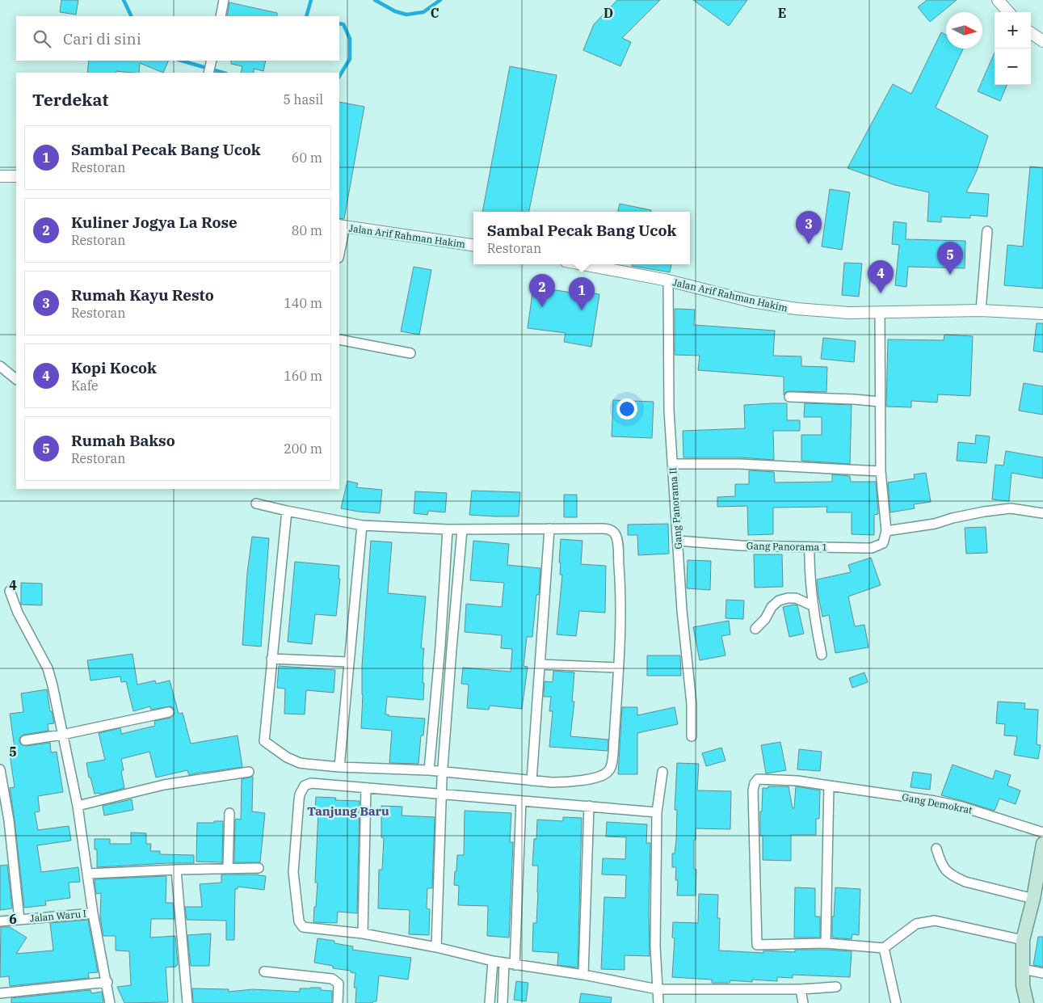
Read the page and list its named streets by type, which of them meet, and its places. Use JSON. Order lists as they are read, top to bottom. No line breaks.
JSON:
{"streets":{"street":["Jalan Arif Rahman Hakim","Gang Panorama II","Gang Panorama 1","Gang Demokrat","Jalan Waru I"]},"crossings":[["Jalan Arif Rahman Hakim","Gang Panorama II"],["Gang Panorama II","Gang Panorama 1"]],"districts":["Tanjung Baru"],"north":"right","page":{"map_buttons":["+","−"],"search":"Cari di sini","heading":["Terdekat","5 hasil"],"list":[{"mark":"1","name":"Sambal Pecak Bang Ucok","note":"Restoran","value":"60 m"},{"mark":"2","name":"Kuliner Jogya La Rose","note":"Restoran","value":"80 m"},{"mark":"3","name":"Rumah Kayu Resto","note":"Restoran","value":"140 m"},{"mark":"4","name":"Kopi Kocok","note":"Kafe","value":"160 m"},{"mark":"5","name":"Rumah Bakso","note":"Restoran","value":"200 m"}],"pins":["3","5","4","2","1"],"popup":["Sambal Pecak Bang Ucok","Restoran"]},"grid":{"columns":["C","D","E"],"rows":["4","5","6"]}}
